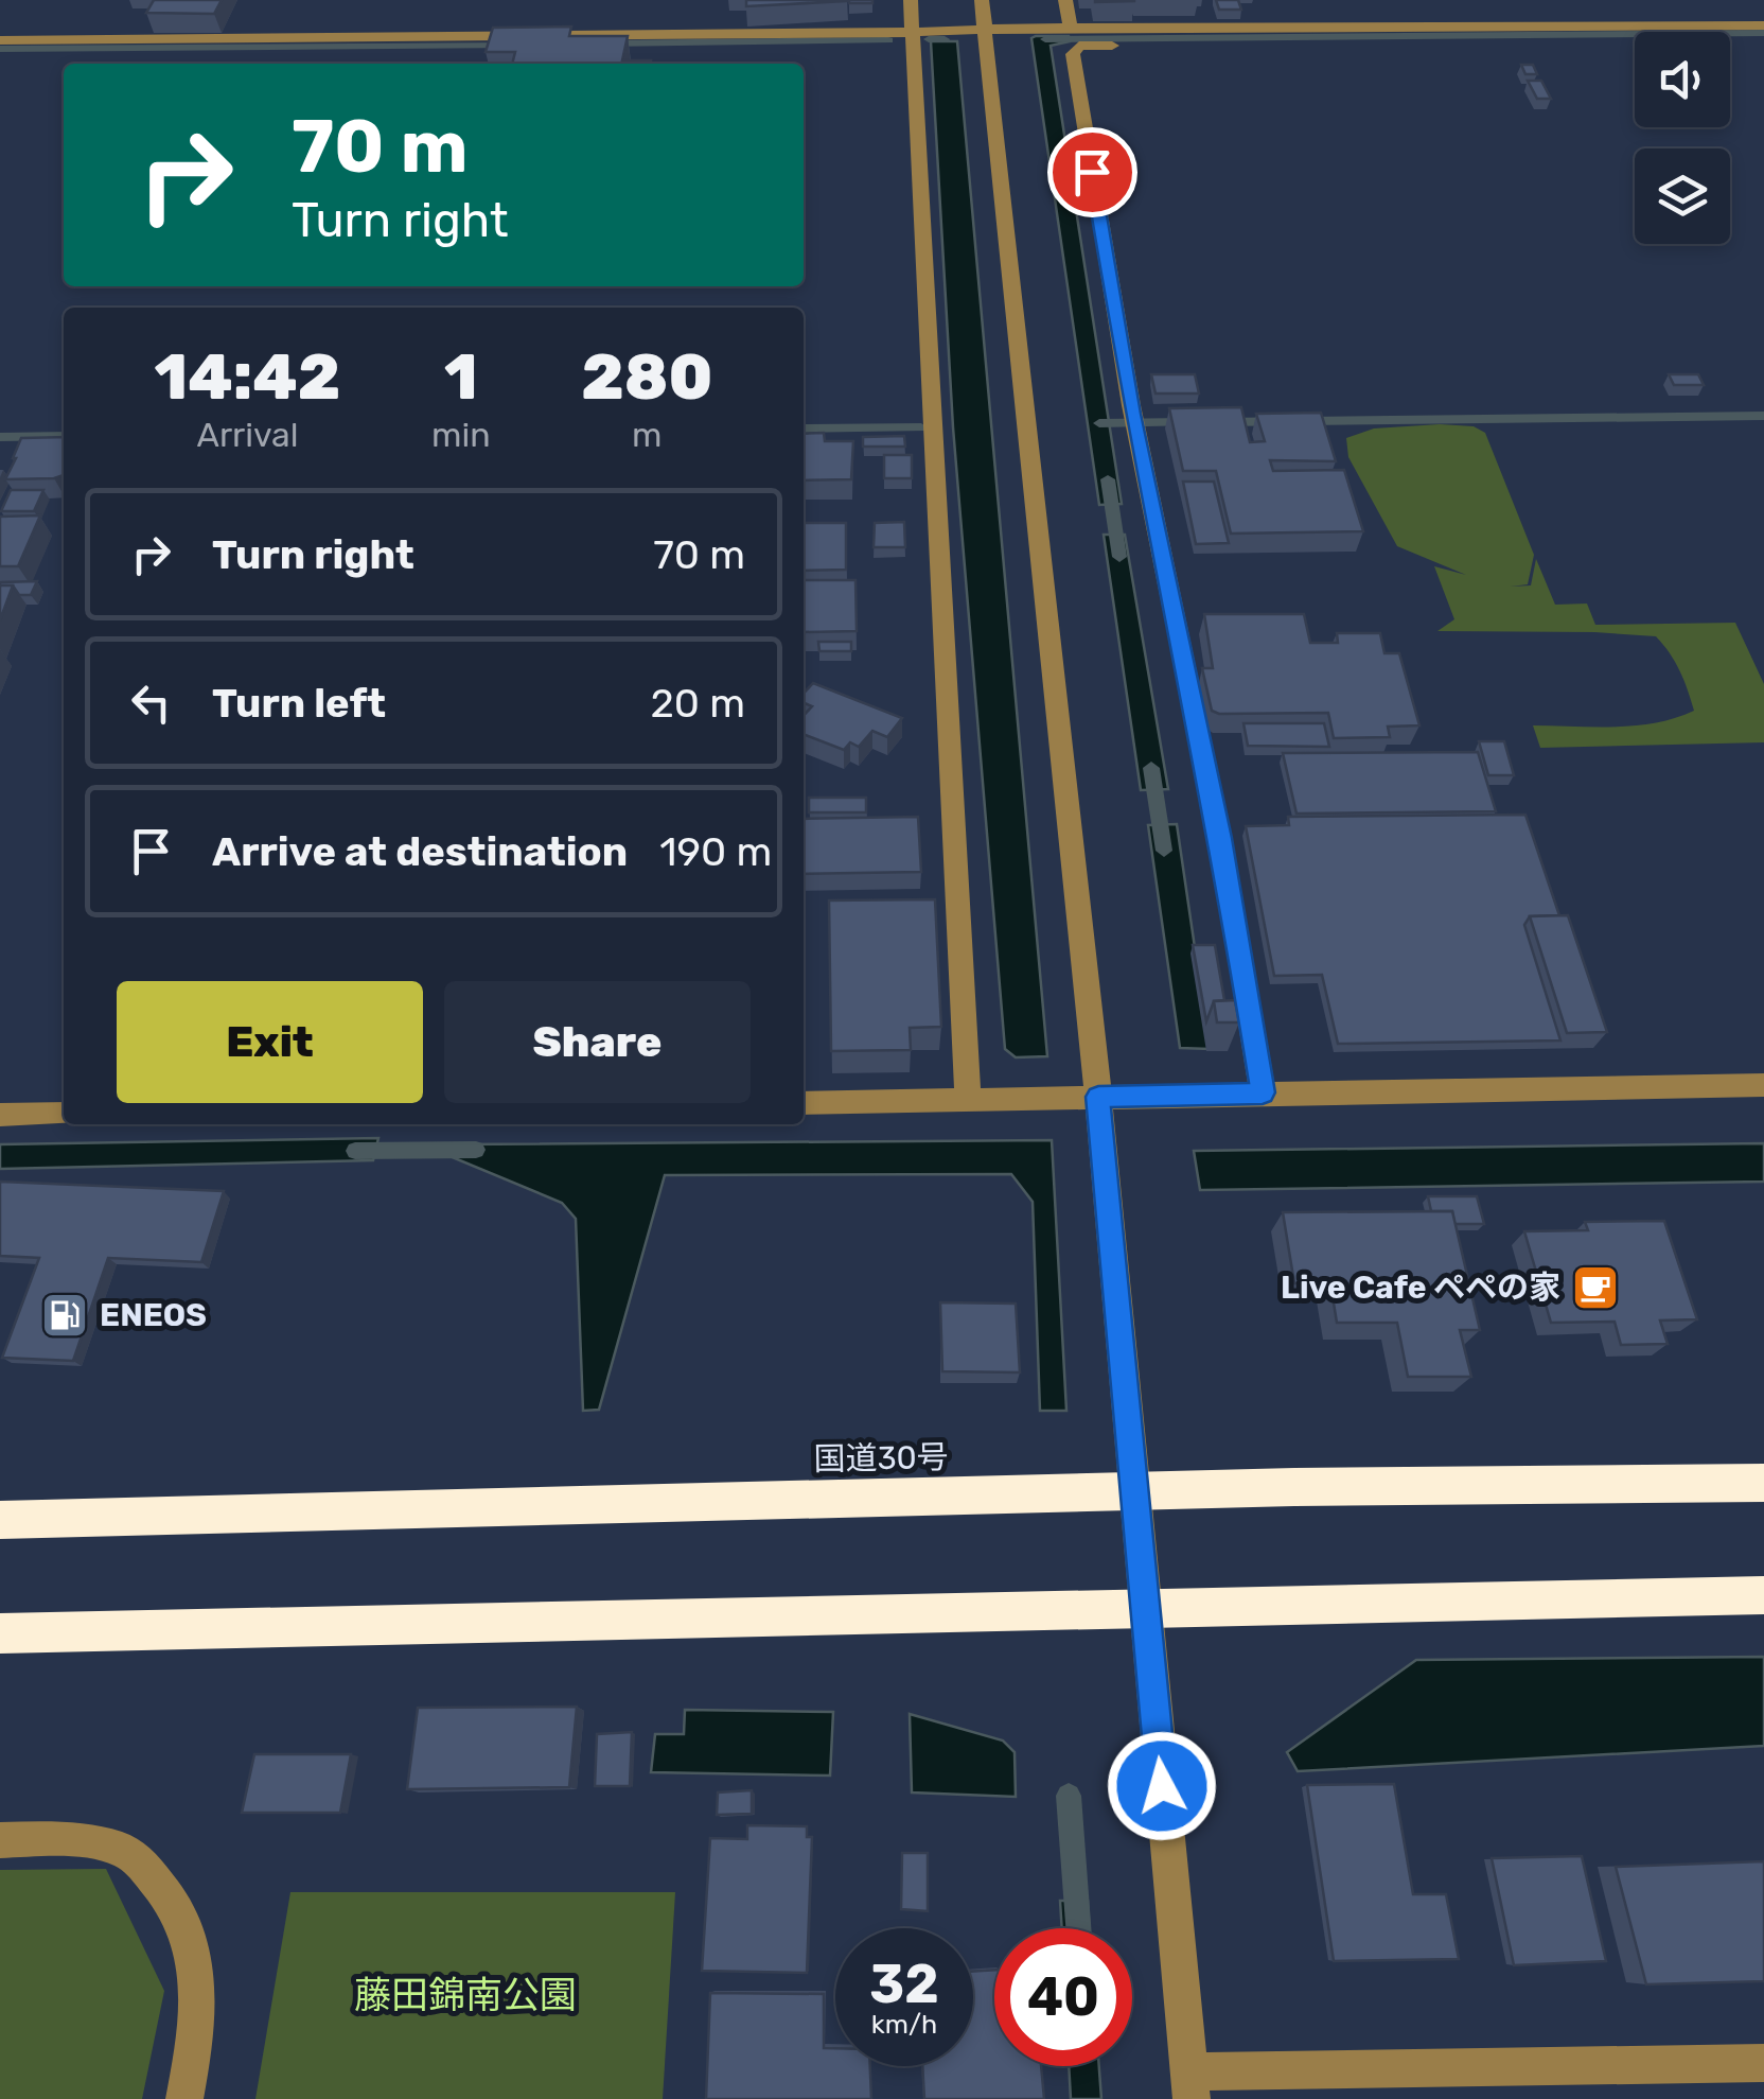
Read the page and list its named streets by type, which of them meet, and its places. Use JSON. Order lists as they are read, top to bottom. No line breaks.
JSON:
{"streets":{"highway":["国道30号"]},"parks":["藤田錦南公園"],"places":{"cafe":["Live Cafe ペペの家"],"fuel station":["ENEOS"]},"page":{"turn":["70 m","Turn right"],"eta":["14:42","Arrival","1","min","280","m"],"list":[{"name":"Turn right","value":"70 m"},{"name":"Turn left","value":"20 m"},{"name":"Arrive at destination","value":"190 m"}],"buttons":["Exit","Share"],"speed":"32 km/h","limit":"40"}}
